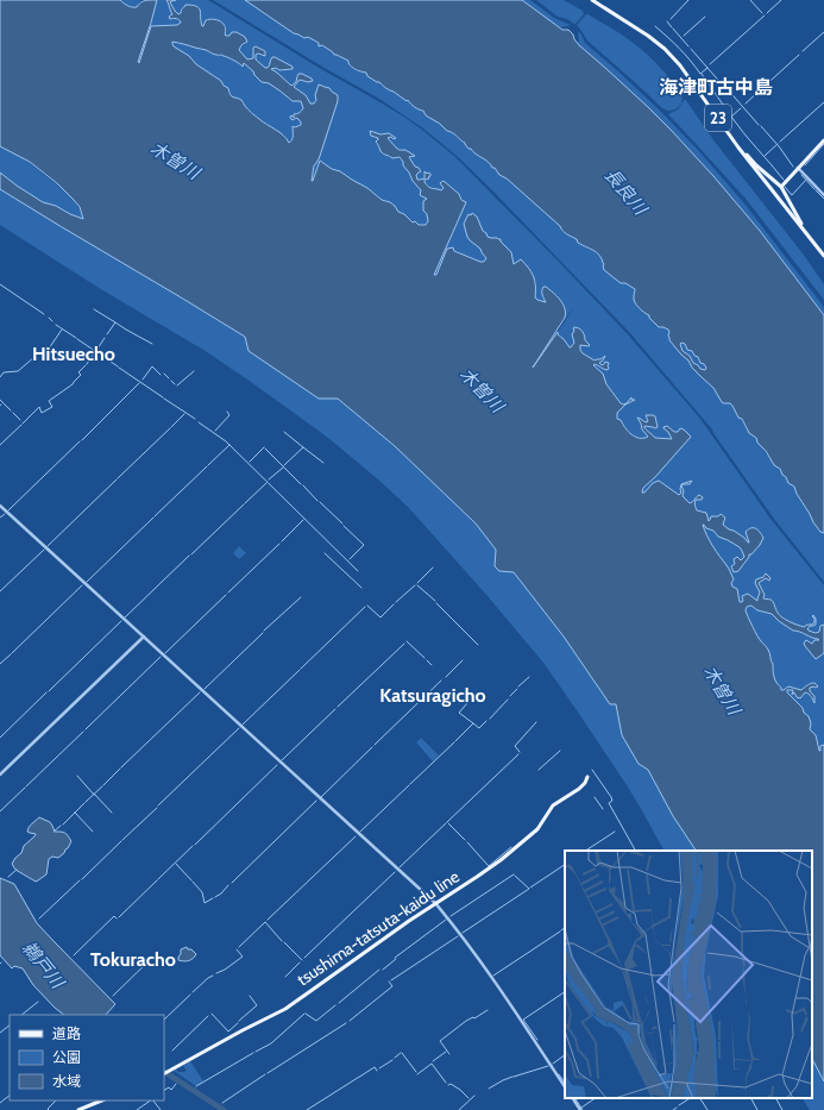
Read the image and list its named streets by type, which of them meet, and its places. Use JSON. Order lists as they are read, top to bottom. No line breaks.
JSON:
{"streets":{"main road":["23","tsushima-tatsuta-kaidu line"]},"districts":["海津町古中島","Hitsuecho","Katsuragicho","Tokuracho"],"water":["木曽川","長良川","鵜戸川"],"legend":["道路","公園","水域"]}
